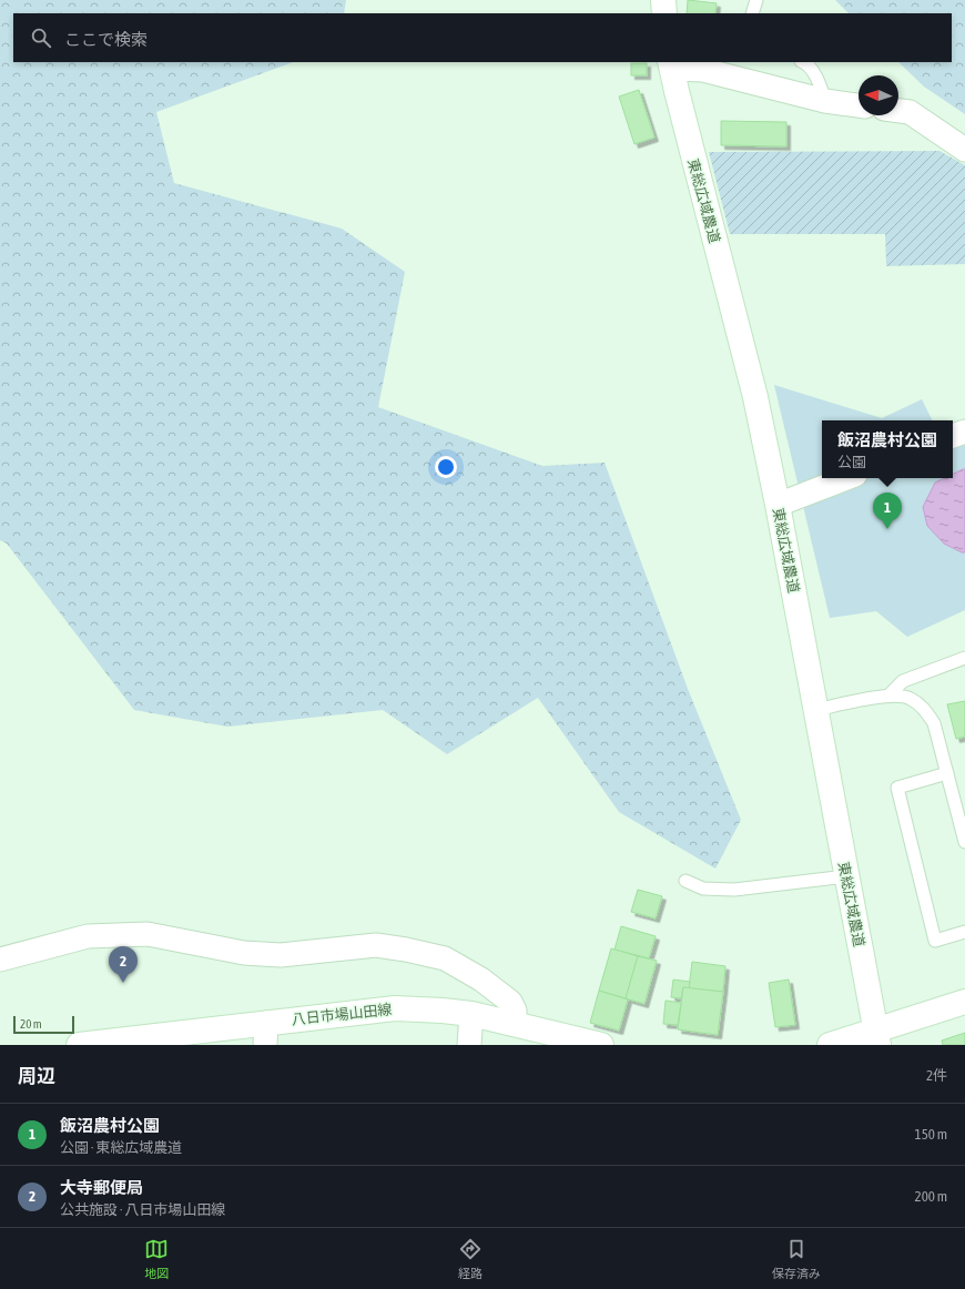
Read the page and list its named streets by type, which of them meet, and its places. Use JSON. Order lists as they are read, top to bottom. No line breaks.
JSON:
{"streets":{"street":["東総広域農道","八日市場山田線"]},"scale_bar":"20 m","north":"left","page":{"search":"ここで検索","popup":["飯沼農村公園","公園"],"pins":["1","2"],"scale":"20 m","heading":["周辺","2件"],"list":[{"mark":"1","name":"飯沼農村公園","note":"公園 · 東総広域農道","value":"150 m"},{"mark":"2","name":"大寺郵便局","note":"公共施設 · 八日市場山田線","value":"200 m"}],"nav":["地図","経路","保存済み"]}}
